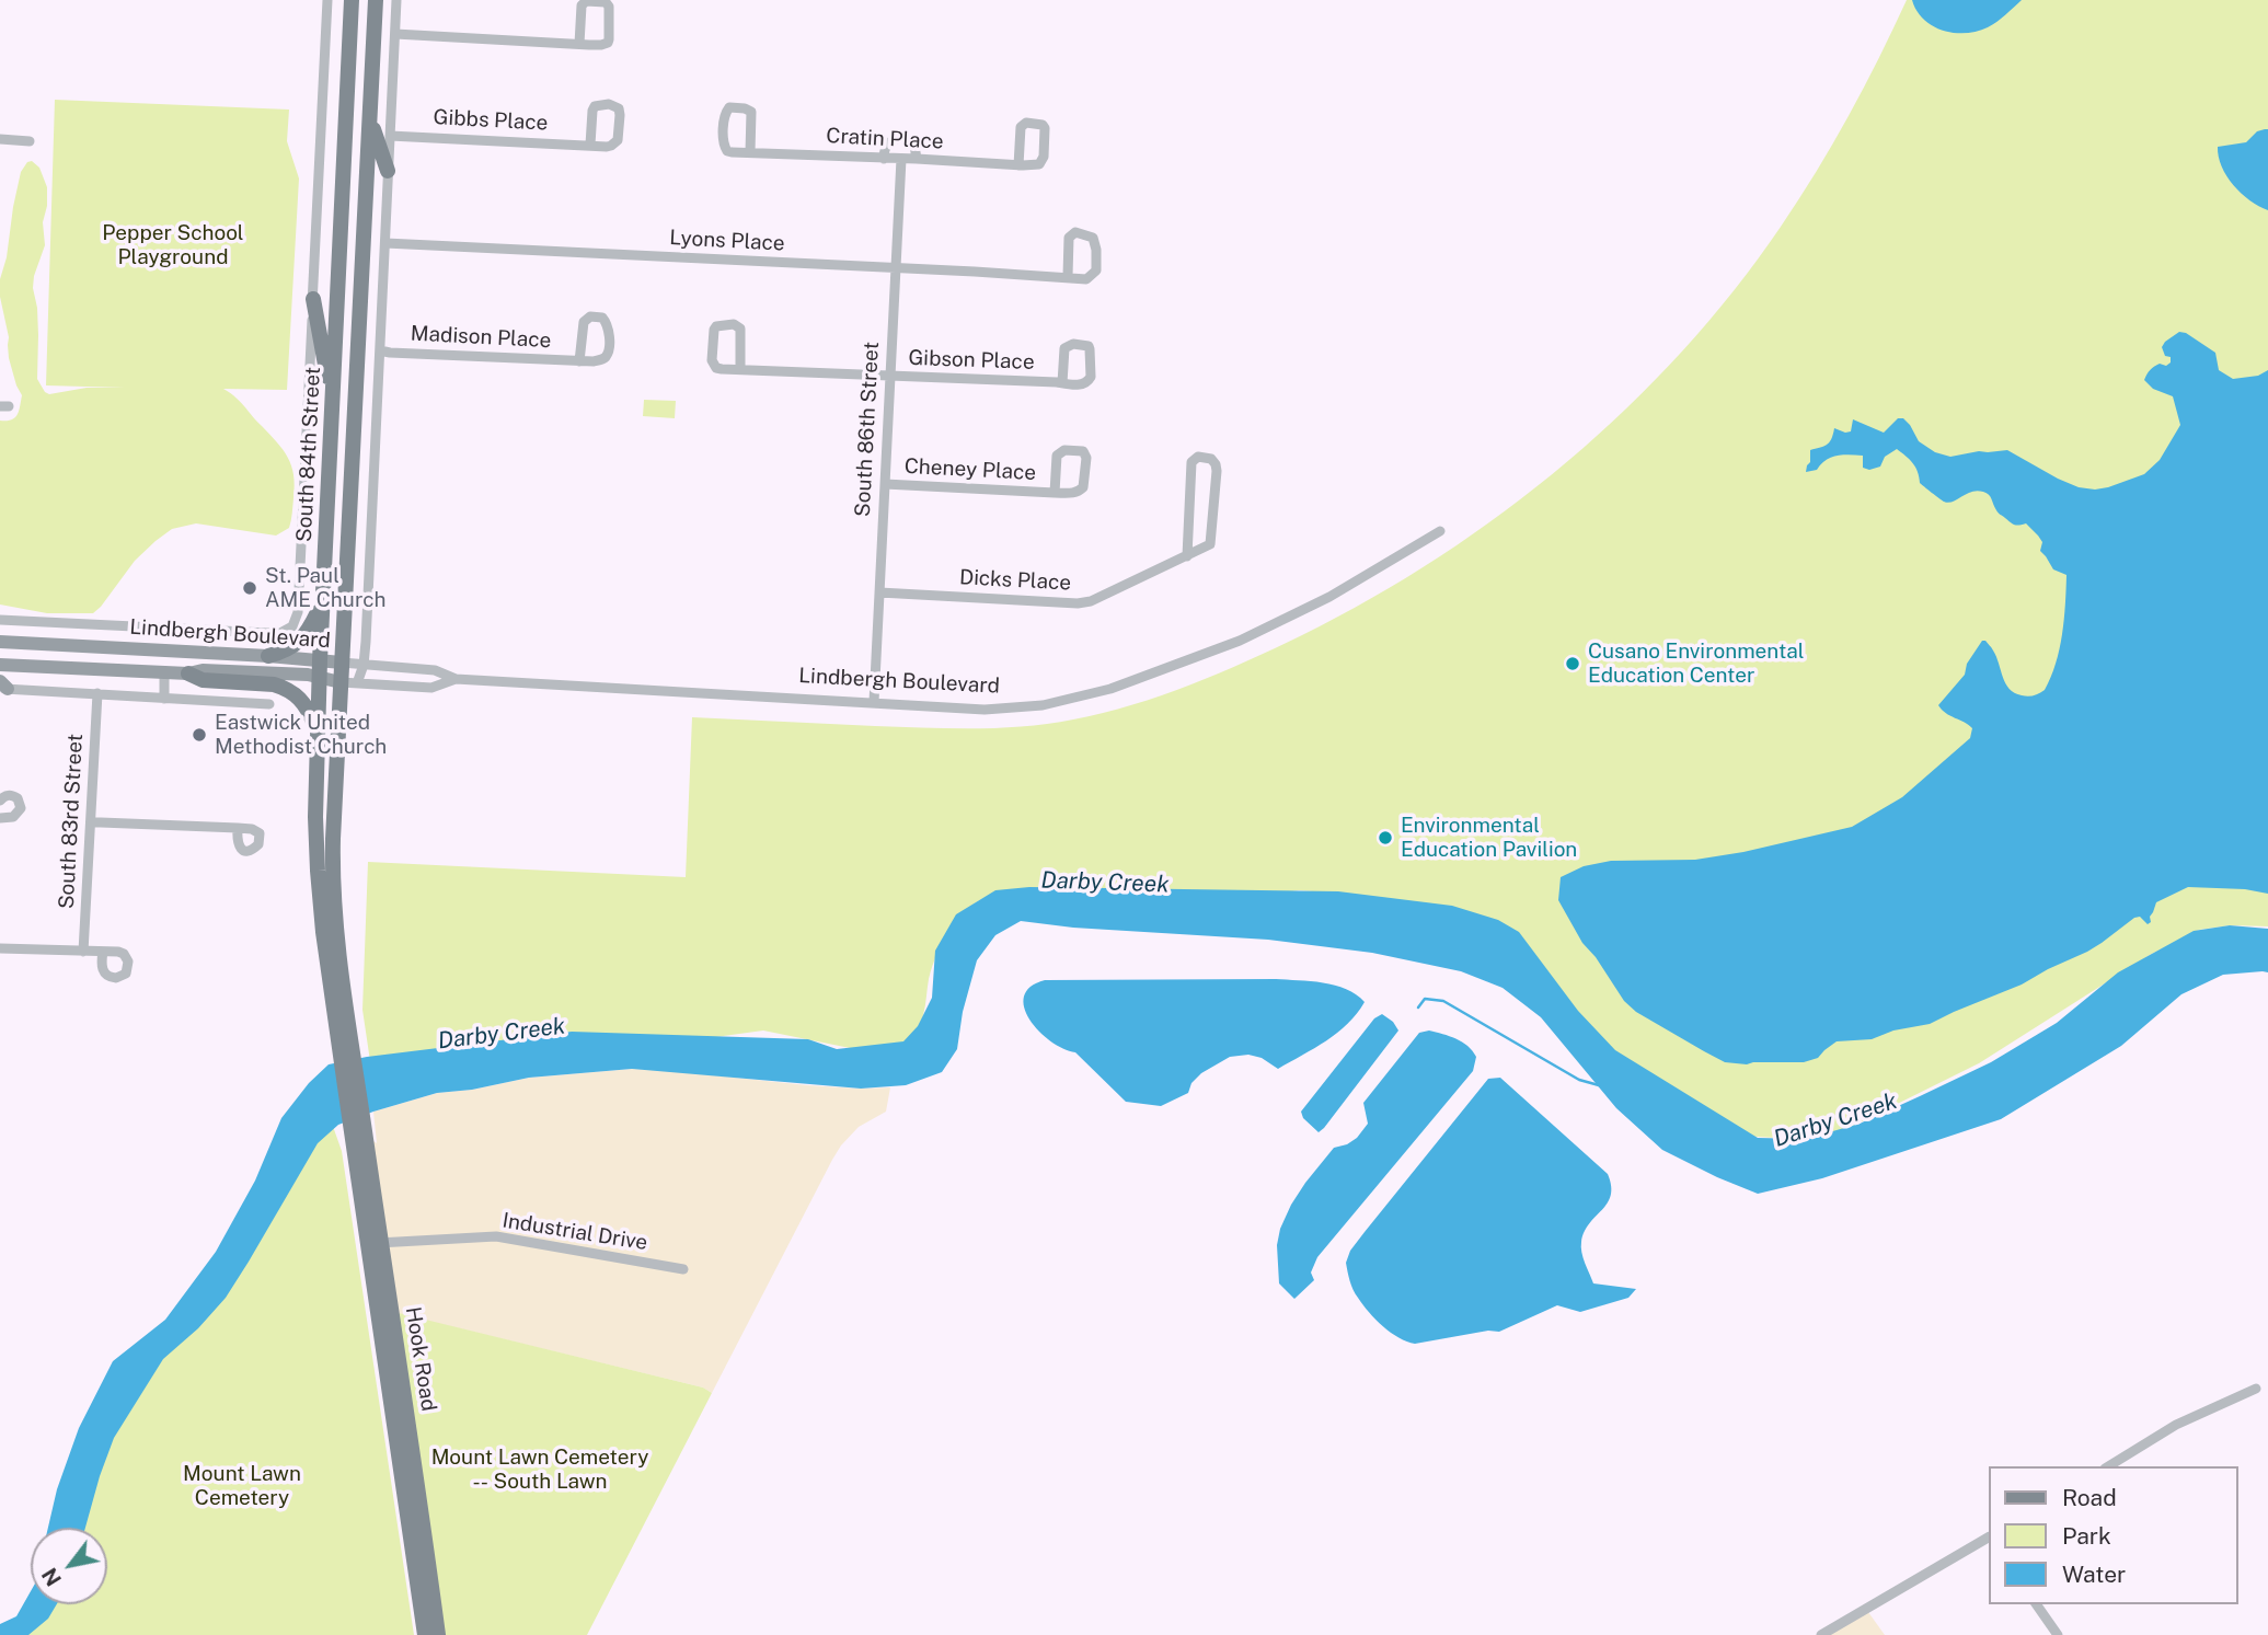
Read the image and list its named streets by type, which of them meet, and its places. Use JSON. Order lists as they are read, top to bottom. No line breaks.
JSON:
{"streets":{"main road":["South 84th Street","Lindbergh Boulevard","Hook Road"],"street":["Gibbs Place","Cratin Place","Lyons Place","Madison Place","Gibson Place","South 86th Street","Cheney Place","Dicks Place","South 83rd Street","Industrial Drive"]},"crossings":[["Gibbs Place","South 84th Street"],["Cratin Place","South 86th Street"],["Lyons Place","South 86th Street"],["Lyons Place","South 84th Street"],["Madison Place","South 84th Street"],["Gibson Place","South 86th Street"],["South 86th Street","Cheney Place"],["South 86th Street","Dicks Place"],["South 86th Street","Lindbergh Boulevard"],["South 84th Street","Lindbergh Boulevard"],["South 84th Street","Hook Road"],["Industrial Drive","Hook Road"]],"water":["Darby Creek"],"parks":["Pepper School Playground","Mount Lawn Cemetery -- South Lawn","Mount Lawn Cemetery"],"places":["St. Paul AME Church","Cusano Environmental Education Center","Eastwick United Methodist Church","Environmental Education Pavilion"],"legend":["Road","Park","Water"],"north":"bottom left"}
